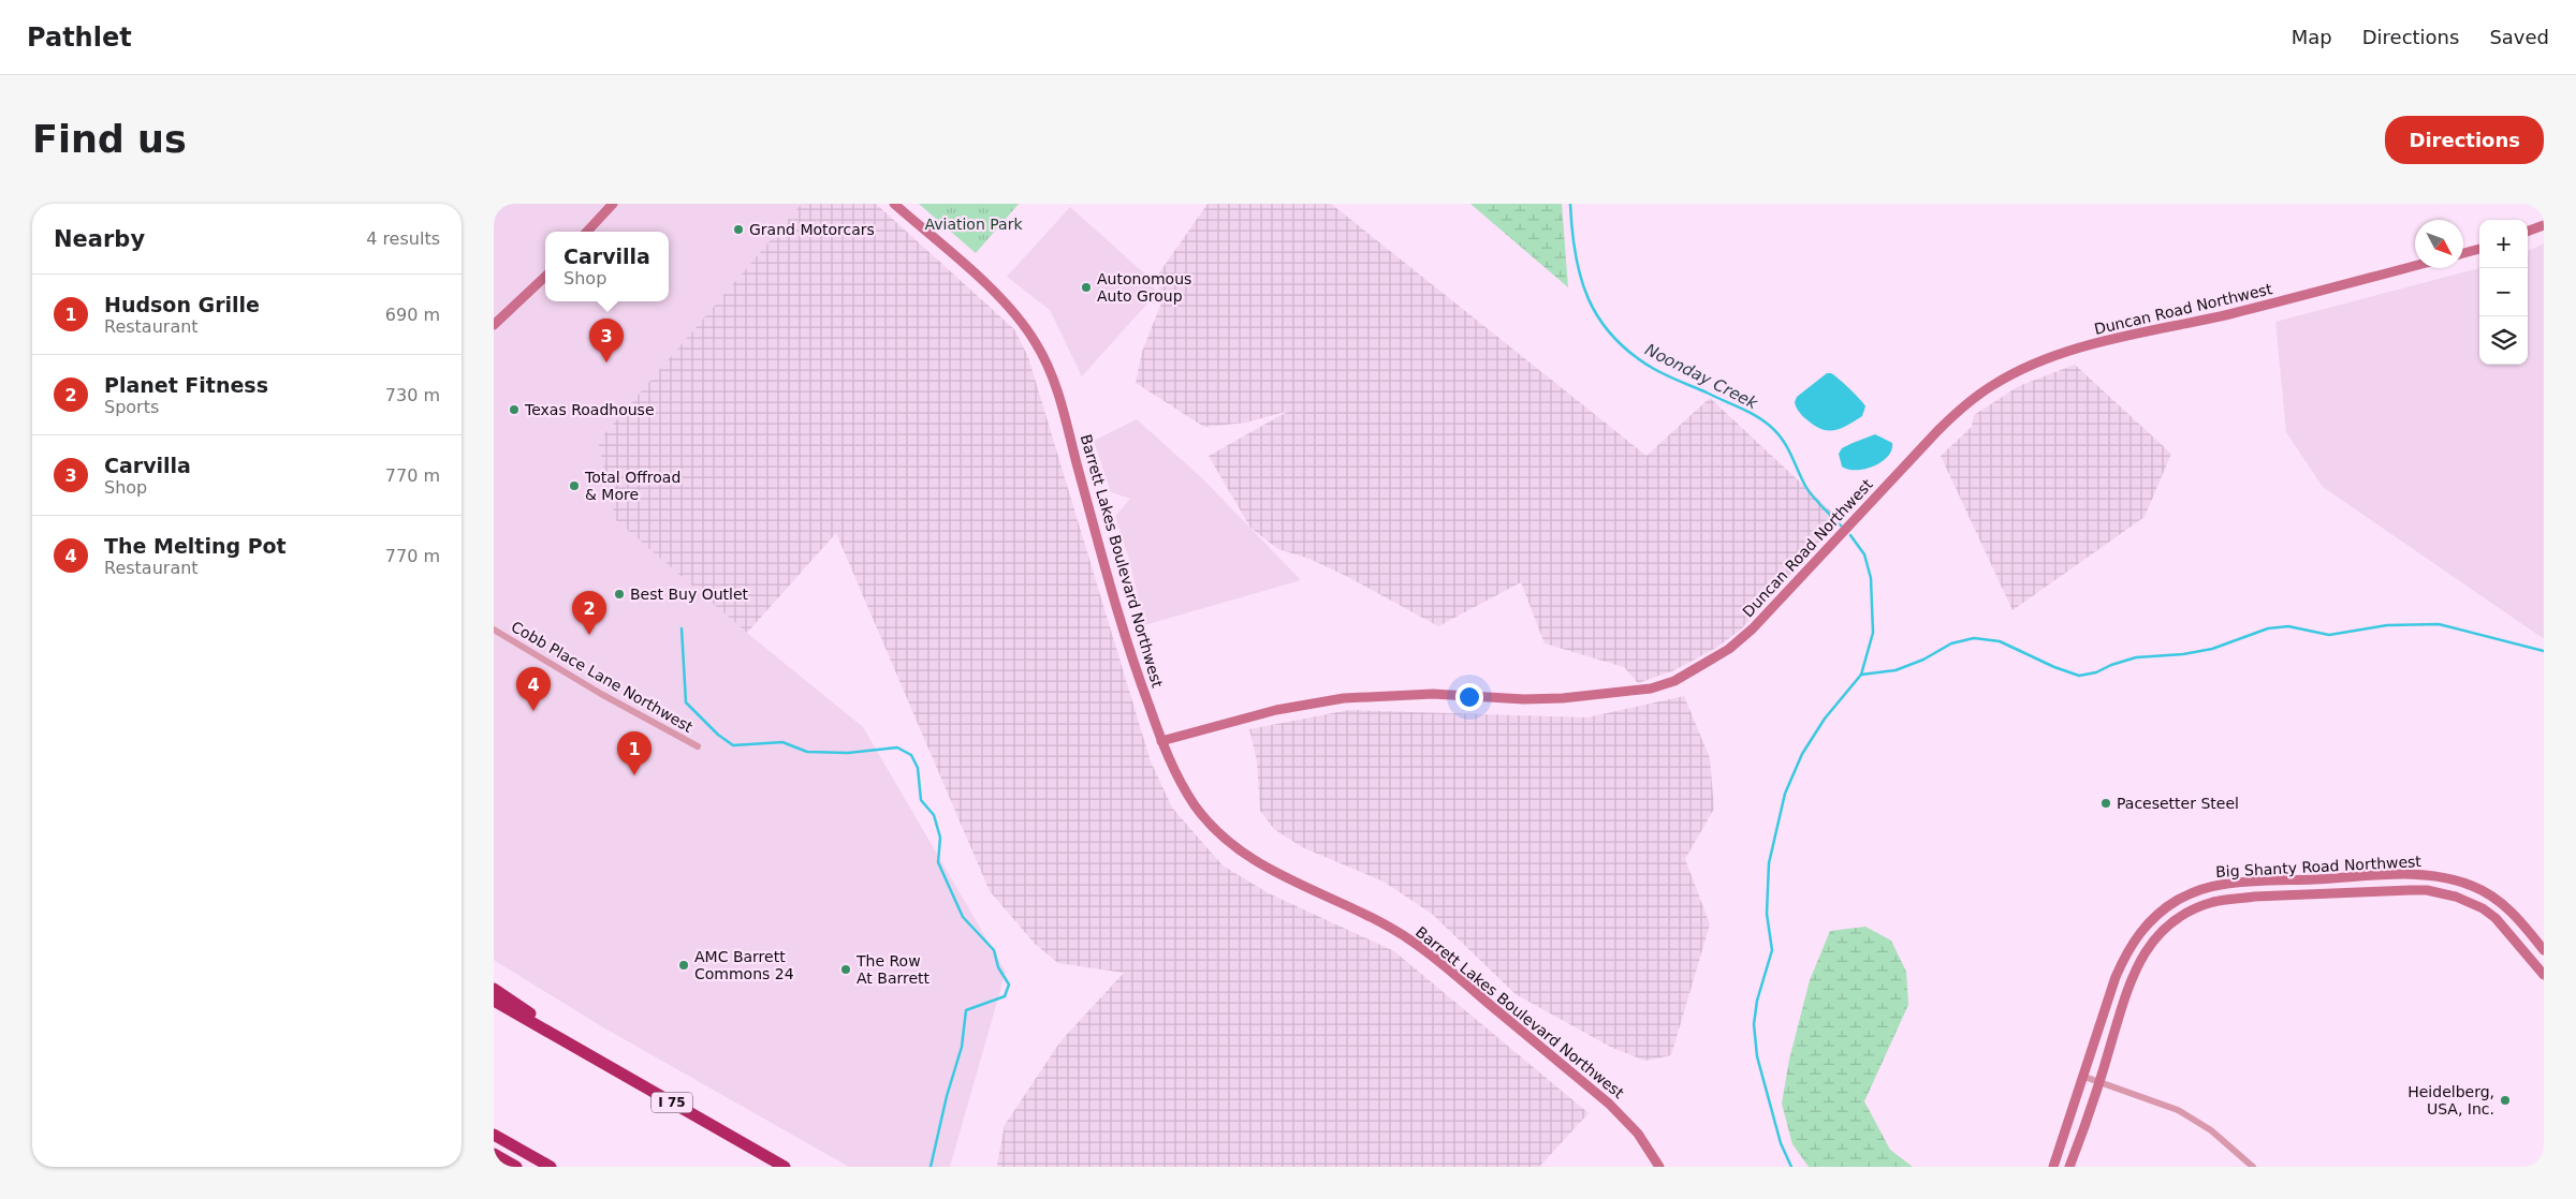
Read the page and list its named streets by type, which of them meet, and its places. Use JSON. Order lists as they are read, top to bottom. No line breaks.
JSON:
{"streets":{"highway":["I 75"],"street":["Duncan Road Northwest","Barrett Lakes Boulevard Northwest","Cobb Place Lane Northwest","Big Shanty Road Northwest"]},"crossings":[["Duncan Road Northwest","Barrett Lakes Boulevard Northwest"]],"water":["Noonday Creek"],"parks":["Aviation Park"],"places":["Grand Motorcars","Autonomous Auto Group","Texas Roadhouse","Total Offroad & More","Best Buy Outlet","Pacesetter Steel","AMC Barrett Commons 24","The Row At Barrett","Heidelberg, USA, Inc."],"north":"bottom right","page":{"header":"Pathlet","nav":["Map","Directions","Saved"],"buttons":"Directions","title":"Find us","heading":["Nearby","4 results"],"map_buttons":["+","−"],"popup":["Carvilla","Shop"],"list":[{"mark":"1","name":"Hudson Grille","note":"Restaurant","value":"690 m"},{"mark":"2","name":"Planet Fitness","note":"Sports","value":"730 m"},{"mark":"3","name":"Carvilla","note":"Shop","value":"770 m"},{"mark":"4","name":"The Melting Pot","note":"Restaurant","value":"770 m"}],"pins":["3","2","4","1"]}}
